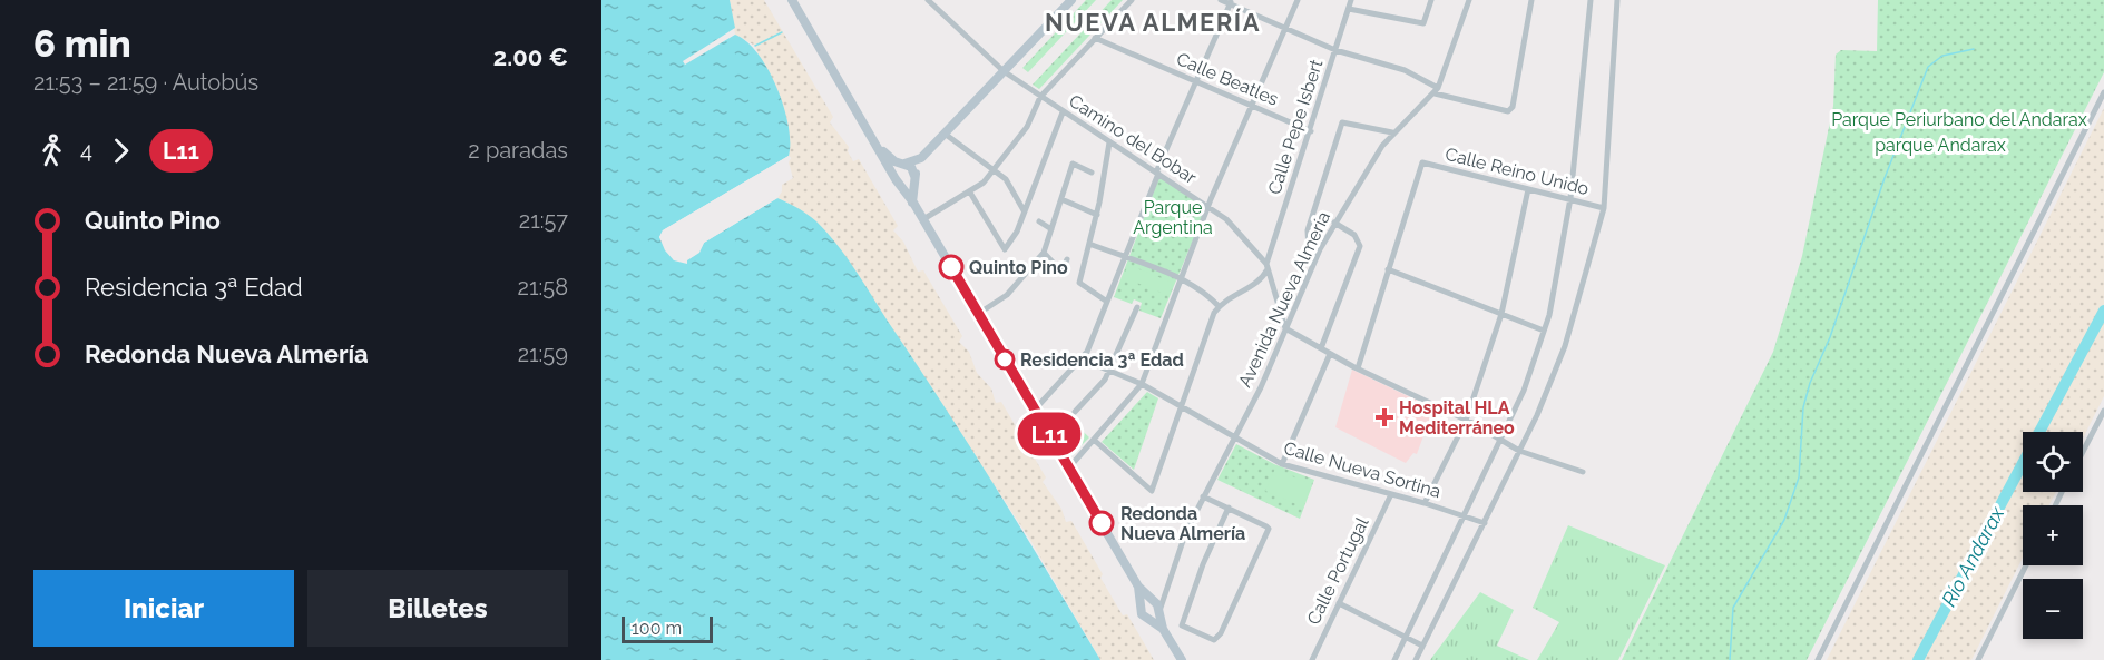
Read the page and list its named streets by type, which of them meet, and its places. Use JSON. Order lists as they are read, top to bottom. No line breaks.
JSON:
{"streets":{"street":["Calle Beatles","Calle Pepe Isbert","Camino del Bobar","Calle Reino Unido","Avenida Nueva Almería","Calle Nueva Sortina","Calle Portugal"]},"crossings":[["Calle Beatles","Calle Pepe Isbert"],["Calle Pepe Isbert","Camino del Bobar"],["Camino del Bobar","Avenida Nueva Almería"],["Avenida Nueva Almería","Calle Nueva Sortina"],["Calle Nueva Sortina","Calle Portugal"]],"districts":["NUEVA ALMERÍA"],"water":["Río Andarax"],"parks":["Parque Periurbano del Andarax","parque Andarax","Parque Argentina"],"places":{"other":["Quinto Pino","Residencia 3ª Edad","Redonda Nueva Almería"],"health":["Hospital HLA Mediterráneo"]},"lines":["bus line L11"],"scale_bar":"100 m","page":{"heading":["6 min","21:53 – 21:59 · Autobús","2.00 €"],"on_map":"L11","legs":["4","L11","2 paradas"],"list":[{"name":"Quinto Pino","value":"21:57"},{"name":"Residencia 3ª Edad","value":"21:58"},{"name":"Redonda Nueva Almería","value":"21:59"}],"map_buttons":["+","−"],"buttons":["Iniciar","Billetes"],"scale":"100 m"}}
